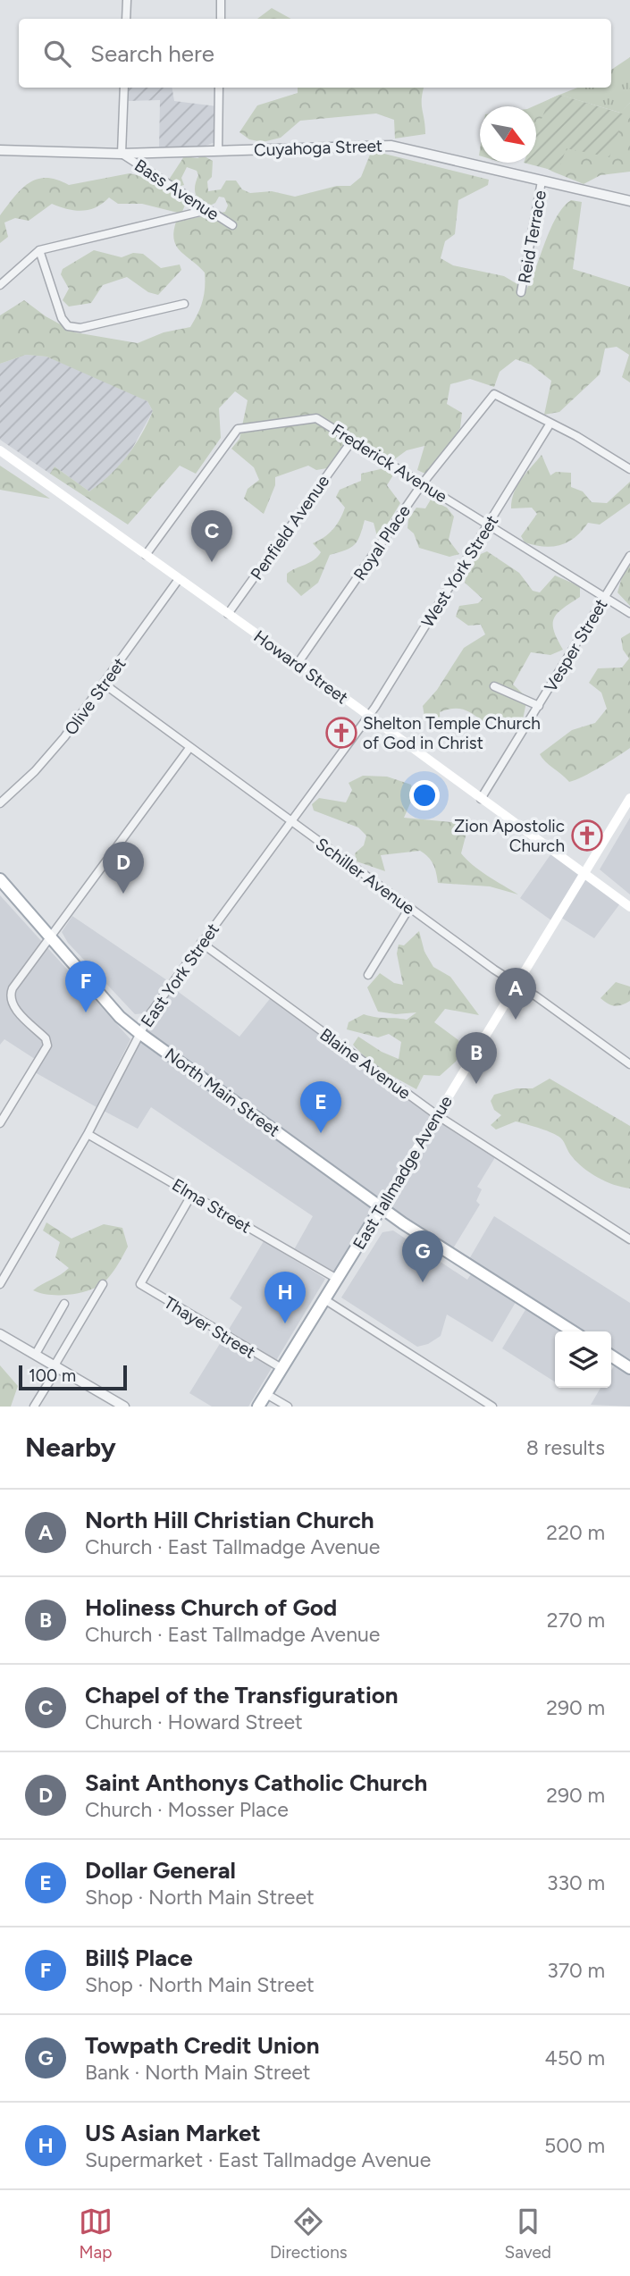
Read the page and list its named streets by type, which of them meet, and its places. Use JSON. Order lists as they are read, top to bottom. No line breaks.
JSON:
{"streets":{"main road":["Howard Street","North Main Street","East Tallmadge Avenue"],"street":["Cuyahoga Street","Bass Avenue","Reid Terrace","Frederick Avenue","Penfield Avenue","Royal Place","West York Street","Vesper Street","Olive Street","Schiller Avenue","East York Street","Blaine Avenue","Elma Street","Thayer Street"]},"crossings":[["Cuyahoga Street","Bass Avenue"],["Cuyahoga Street","Reid Terrace"],["Frederick Avenue","Penfield Avenue"],["Frederick Avenue","Royal Place"],["Frederick Avenue","West York Street"],["Frederick Avenue","Vesper Street"],["Frederick Avenue","Howard Street"],["Penfield Avenue","Howard Street"],["Royal Place","West York Street"],["Royal Place","Howard Street"],["West York Street","Howard Street"],["West York Street","East York Street"],["Vesper Street","Howard Street"],["Howard Street","Olive Street"],["Howard Street","East York Street"],["Howard Street","East Tallmadge Avenue"],["Olive Street","Schiller Avenue"],["Schiller Avenue","East York Street"],["Schiller Avenue","East Tallmadge Avenue"],["East York Street","Blaine Avenue"],["East York Street","North Main Street"],["East York Street","Elma Street"],["Blaine Avenue","East Tallmadge Avenue"],["North Main Street","East Tallmadge Avenue"],["East Tallmadge Avenue","Elma Street"],["East Tallmadge Avenue","Thayer Street"],["Elma Street","Thayer Street"]],"places":{"church":["Shelton Temple Church of God in Christ","Zion Apostolic Church"]},"scale_bar":"100 m","north":"bottom right","page":{"search":"Search here","pins":["C","D","F","A","B","E","G","H"],"scale":"100 m","heading":["Nearby","8 results"],"list":[{"mark":"A","name":"North Hill Christian Church","note":"Church · East Tallmadge Avenue","value":"220 m"},{"mark":"B","name":"Holiness Church of God","note":"Church · East Tallmadge Avenue","value":"270 m"},{"mark":"C","name":"Chapel of the Transfiguration","note":"Church · Howard Street","value":"290 m"},{"mark":"D","name":"Saint Anthonys Catholic Church","note":"Church · Mosser Place","value":"290 m"},{"mark":"E","name":"Dollar General","note":"Shop · North Main Street","value":"330 m"},{"mark":"F","name":"Bill$ Place","note":"Shop · North Main Street","value":"370 m"},{"mark":"G","name":"Towpath Credit Union","note":"Bank · North Main Street","value":"450 m"},{"mark":"H","name":"US Asian Market","note":"Supermarket · East Tallmadge Avenue","value":"500 m"}],"nav":["Map","Directions","Saved"]}}
